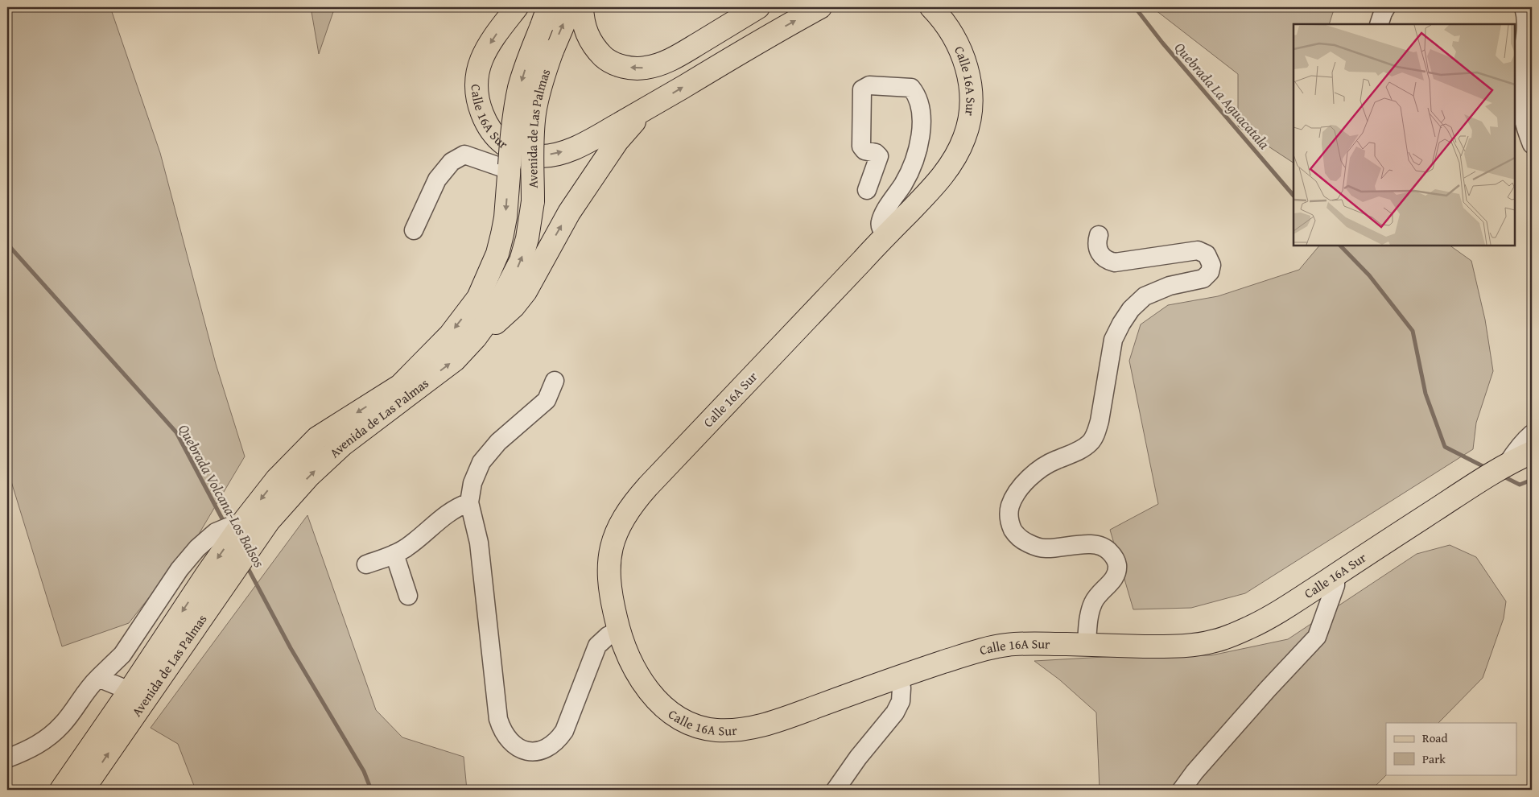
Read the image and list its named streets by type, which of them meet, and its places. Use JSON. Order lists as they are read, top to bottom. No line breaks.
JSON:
{"streets":{"main road":["Calle 16A Sur","Avenida de Las Palmas"]},"water":["Quebrada La Aguacatala","Quebrada Volcana-Los Balsos"],"legend":["Road","Park"]}
